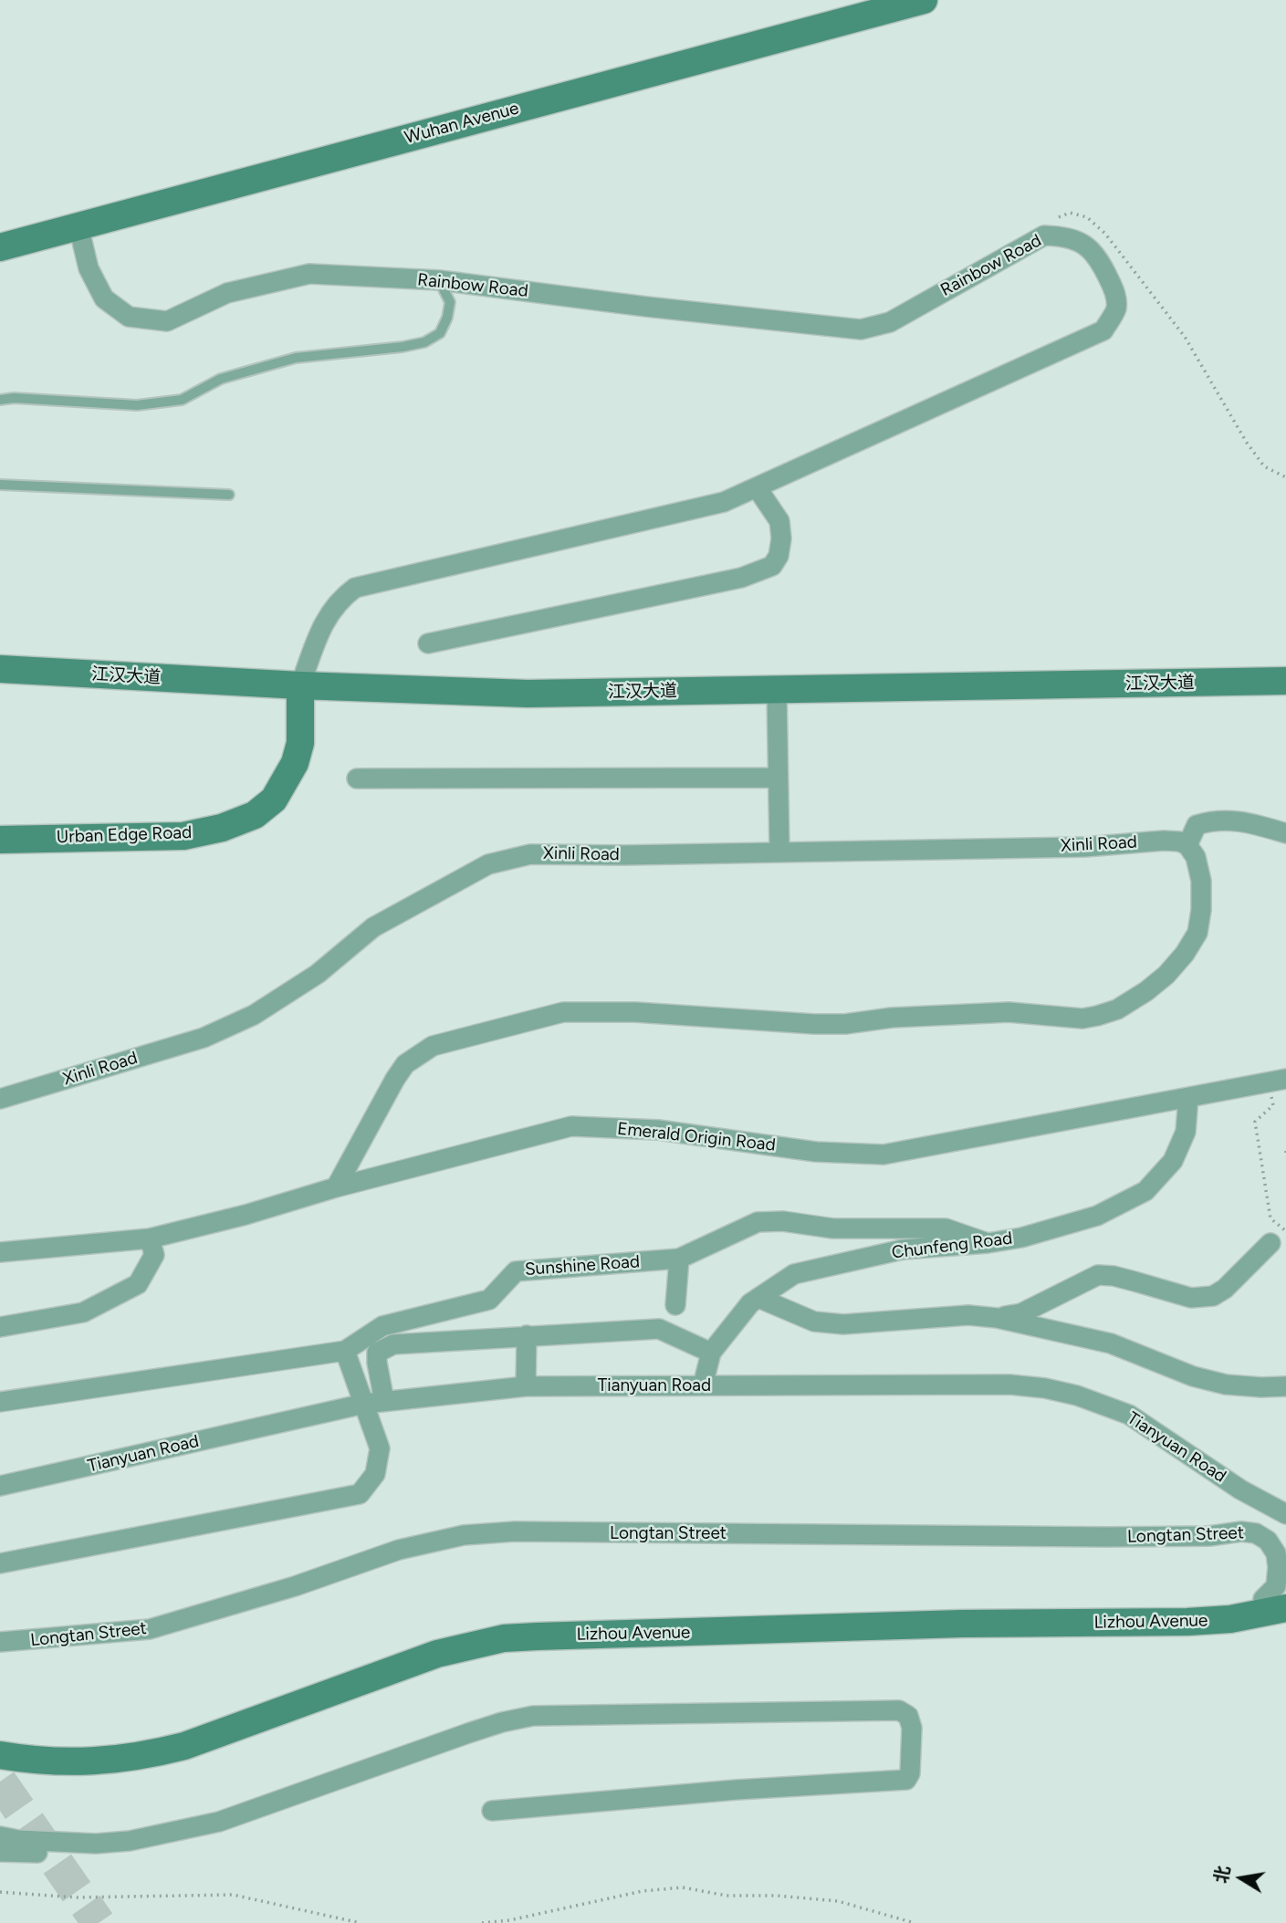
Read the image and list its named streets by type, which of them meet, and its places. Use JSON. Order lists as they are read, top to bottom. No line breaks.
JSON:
{"streets":{"main road":["Wuhan Avenue","江汉大道","Urban Edge Road","Lizhou Avenue"],"street":["Rainbow Road","Xinli Road","Emerald Origin Road","Chunfeng Road","Sunshine Road","Tianyuan Road","Longtan Street"]},"crossings":[["Wuhan Avenue","Rainbow Road"],["Rainbow Road","江汉大道"],["Rainbow Road","Urban Edge Road"],["江汉大道","Urban Edge Road"],["Emerald Origin Road","Chunfeng Road"],["Chunfeng Road","Sunshine Road"],["Chunfeng Road","Tianyuan Road"],["Longtan Street","Lizhou Avenue"]],"north":"left"}
